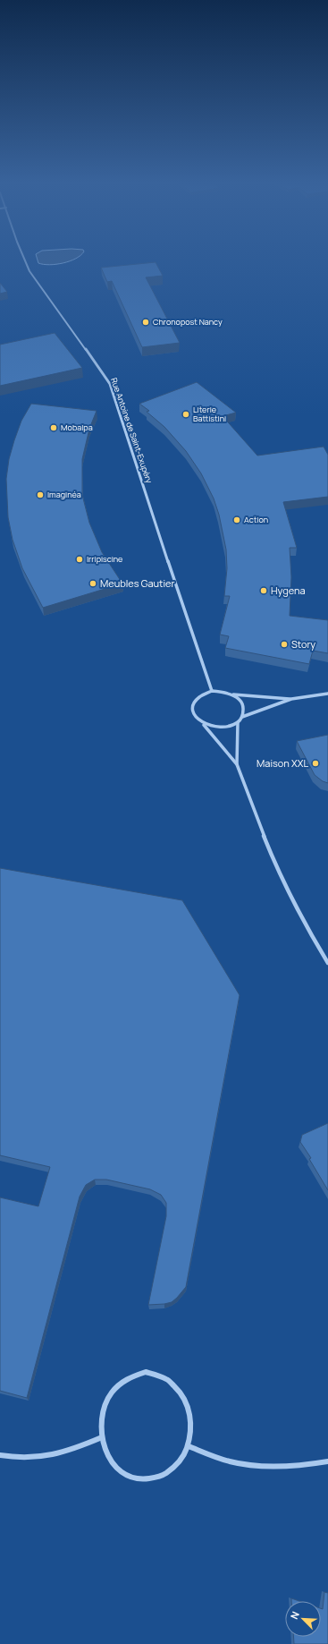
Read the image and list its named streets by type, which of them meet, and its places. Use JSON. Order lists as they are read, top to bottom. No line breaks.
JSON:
{"streets":{"street":["Rue Antoine de Saint-Exupéry"]},"places":["Chronopost Nancy","Literie Battistini","Mobalpa","Imaginéa","Action","Irripiscine","Meubles Gautier","Hygena","Story","Maison XXL"],"north":"top left"}
